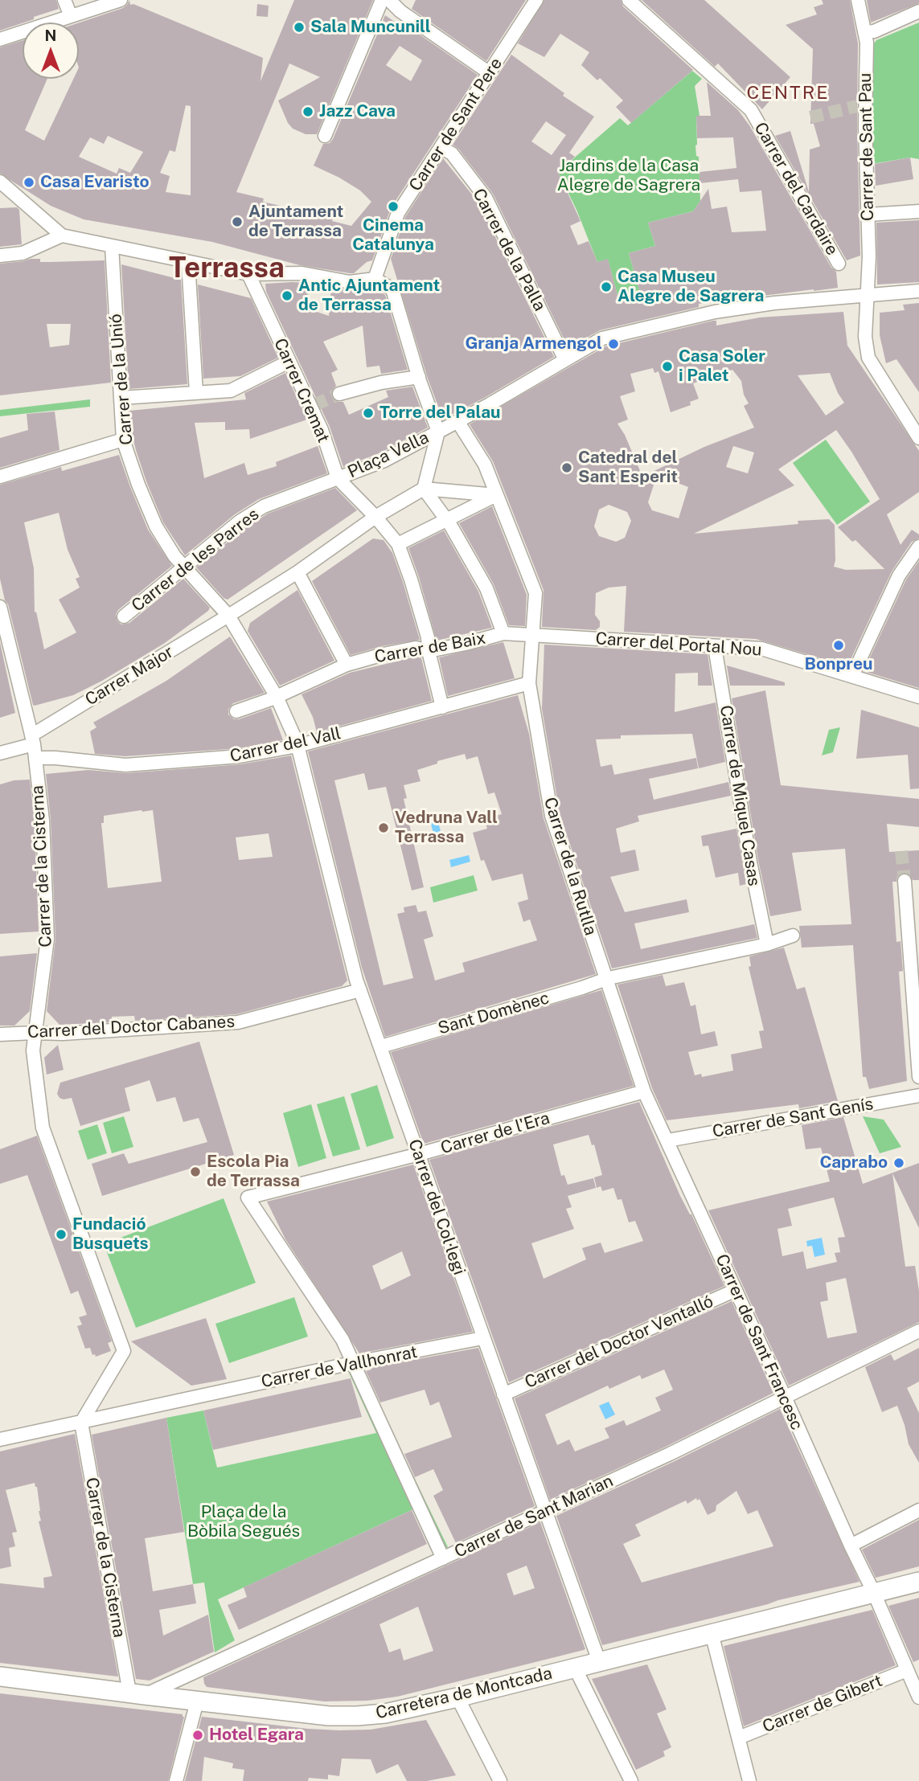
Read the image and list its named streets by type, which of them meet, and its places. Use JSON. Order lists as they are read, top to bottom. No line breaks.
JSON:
{"streets":{"street":["Carrer de Sant Pere","Carrer de Sant Pau","Carrer del Cardaire","Carrer de la Palla","Carrer de la Unió","Carrer Cremat","Plaça Vella","Carrer de les Parres","Carrer del Portal Nou","Carrer de Baix","Carrer Major","Carrer del Vall","Carrer de Miquel Casas","Carrer de la Cisterna","Carrer de la Rutlla","Sant Domènec","Carrer del Doctor Cabanes","Carrer de Sant Genís","Carrer de l'Era","Carrer del Col·legi","Carrer del Doctor Ventalló","Carrer de Sant Francesc","Carrer de Vallhonrat","Carrer de Sant Marian","Carretera de Montcada","Carrer de Gibert"]},"crossings":[["Carrer de Sant Pere","Carrer de la Palla"],["Carrer de Sant Pau","Plaça Vella"],["Carrer de la Palla","Plaça Vella"],["Carrer de la Unió","Carrer de les Parres"],["Carrer de la Unió","Carrer de Baix"],["Carrer de la Unió","Carrer Major"],["Carrer de la Unió","Carrer del Col·legi"],["Carrer Cremat","Plaça Vella"],["Carrer Cremat","Carrer de les Parres"],["Plaça Vella","Carrer de les Parres"],["Plaça Vella","Carrer de Baix"],["Plaça Vella","Carrer Major"],["Plaça Vella","Carrer del Vall"],["Carrer del Portal Nou","Carrer de Baix"],["Carrer del Portal Nou","Carrer de Miquel Casas"],["Carrer del Portal Nou","Carrer de la Rutlla"],["Carrer de Baix","Carrer de la Rutlla"],["Carrer de Baix","Carrer del Col·legi"],["Carrer Major","Carrer de la Cisterna"],["Carrer del Vall","Carrer de la Cisterna"],["Carrer del Vall","Carrer de la Rutlla"],["Carrer del Vall","Carrer del Col·legi"],["Carrer de Miquel Casas","Sant Domènec"],["Carrer de la Cisterna","Carrer del Doctor Cabanes"],["Carrer de la Cisterna","Carrer de Vallhonrat"],["Carrer de la Cisterna","Carrer de Sant Marian"],["Carrer de la Cisterna","Carretera de Montcada"],["Carrer de la Rutlla","Sant Domènec"],["Carrer de la Rutlla","Carrer de l'Era"],["Carrer de la Rutlla","Carrer de Sant Francesc"],["Sant Domènec","Carrer del Col·legi"],["Carrer del Doctor Cabanes","Carrer del Col·legi"],["Carrer de Sant Genís","Carrer de Sant Francesc"],["Carrer de l'Era","Carrer del Col·legi"],["Carrer de l'Era","Carrer de Sant Francesc"],["Carrer de l'Era","Carrer de Vallhonrat"],["Carrer del Col·legi","Carrer del Doctor Ventalló"],["Carrer del Col·legi","Carrer de Vallhonrat"],["Carrer del Col·legi","Carrer de Sant Marian"],["Carrer del Col·legi","Carretera de Montcada"],["Carrer del Doctor Ventalló","Carrer de Sant Francesc"],["Carrer de Sant Francesc","Carrer de Sant Marian"],["Carrer de Sant Francesc","Carretera de Montcada"],["Carrer de Sant Francesc","Carrer de Gibert"],["Carrer de Sant Marian","Carretera de Montcada"]],"districts":["CENTRE","Terrassa"],"parks":["Jardins de la Casa Alegre de Sagrera","Plaça de la Bòbila Segués"],"places":["Sala Muncunill","Jazz Cava","Casa Evaristo","Cinema Catalunya","Ajuntament de Terrassa","Casa Museu Alegre de Sagrera","Antic Ajuntament de Terrassa","Granja Armengol","Casa Soler i Palet","Torre del Palau","Catedral del Sant Esperit","Bonpreu","Vedruna Vall Terrassa","Caprabo","Escola Pia de Terrassa","Fundació Busquets","Hotel Egara"],"north":"top"}
